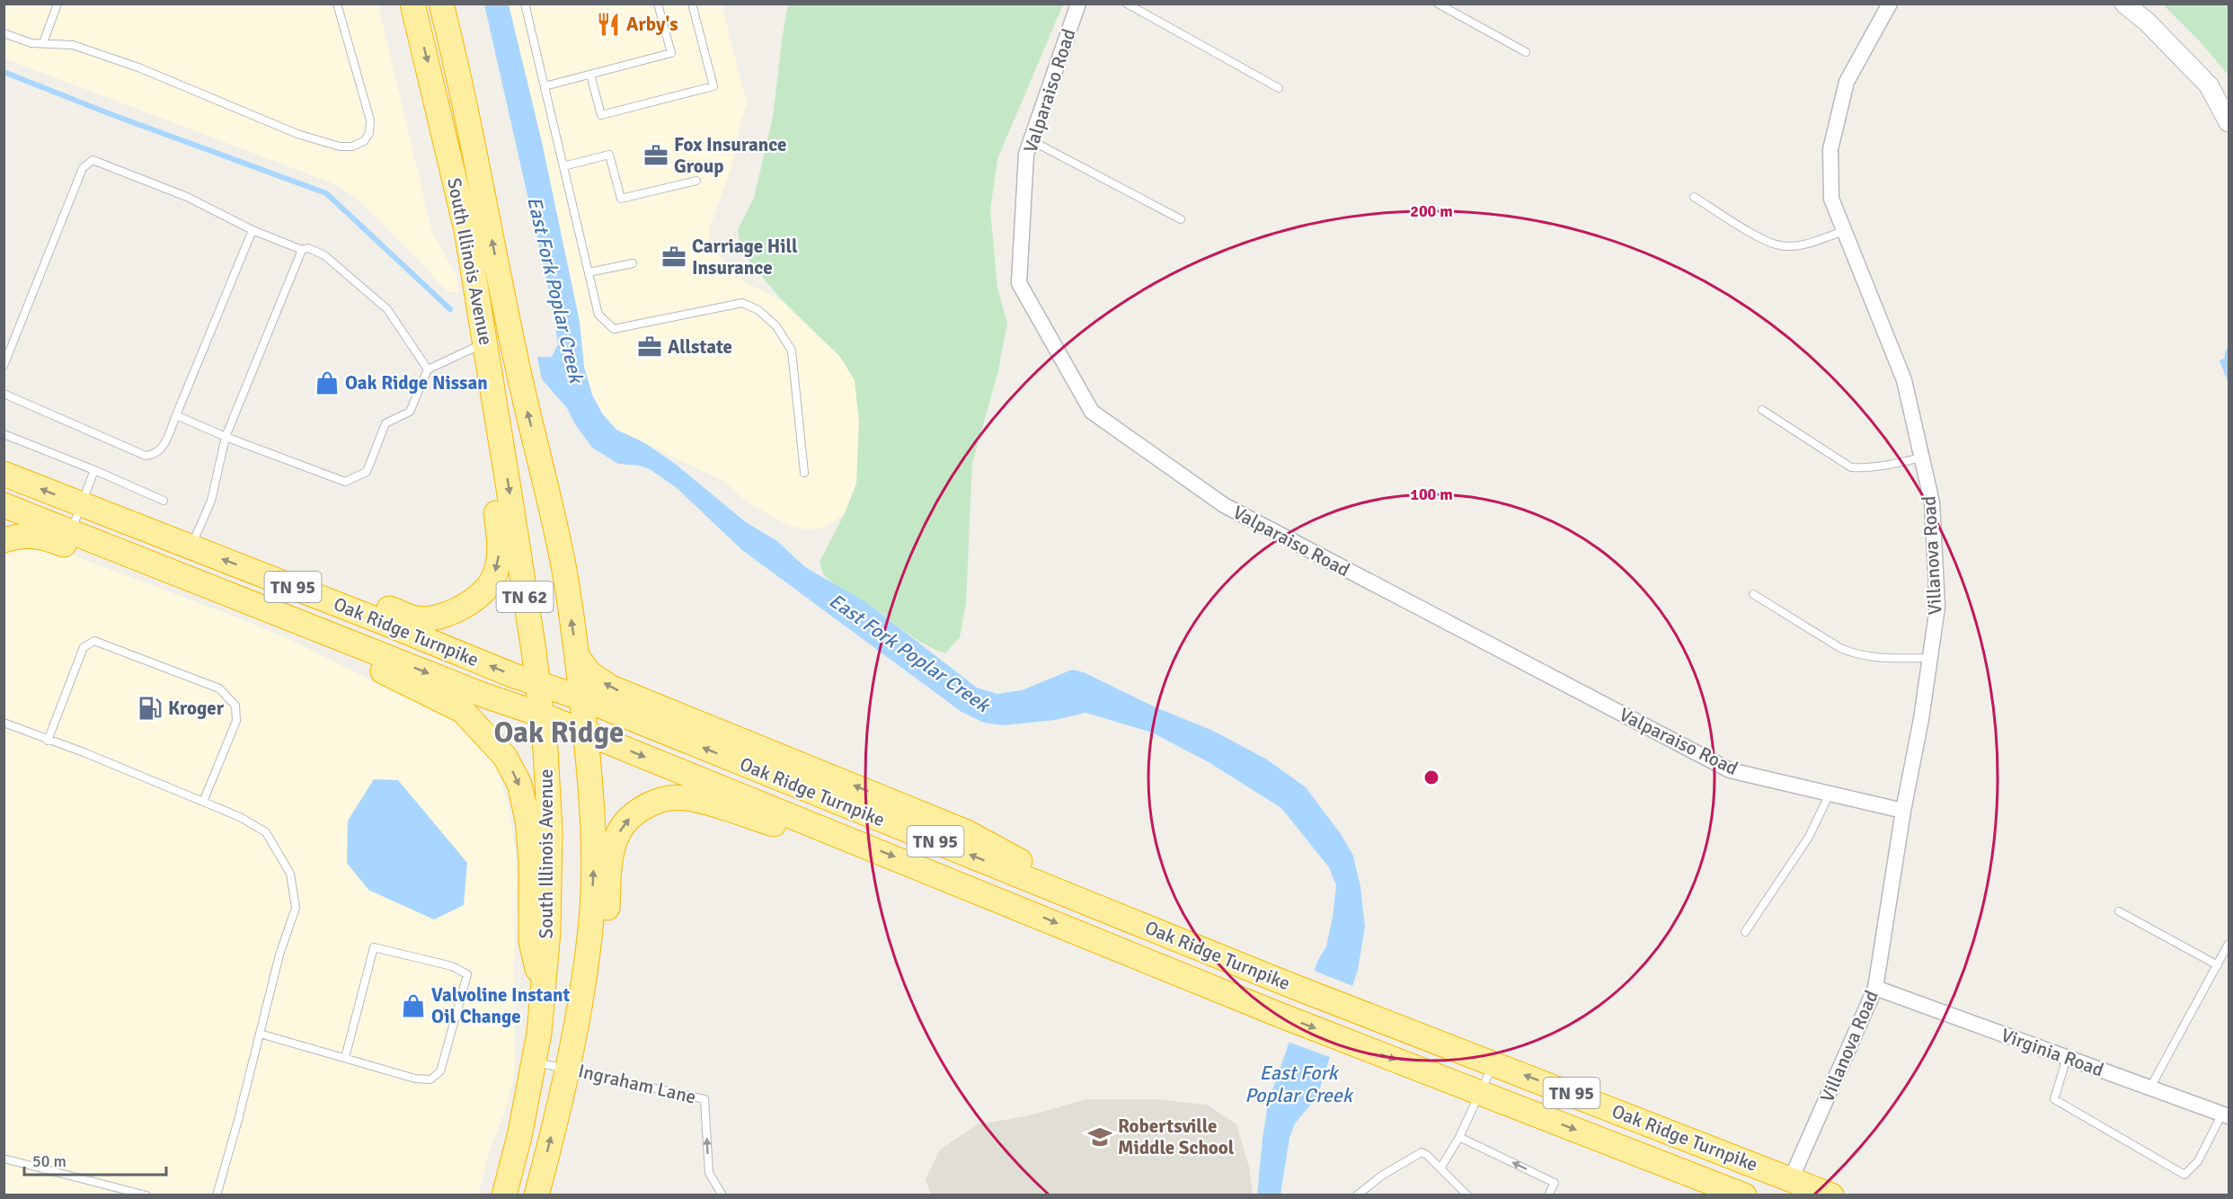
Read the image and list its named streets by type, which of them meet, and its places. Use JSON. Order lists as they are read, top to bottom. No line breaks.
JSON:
{"streets":{"highway":["South Illinois Avenue","TN 95","TN 62","Oak Ridge Turnpike"],"street":["Valparaiso Road","Villanova Road","Virginia Road"],"lane":["Ingraham Lane"]},"crossings":[["Valparaiso Road","Villanova Road"],["South Illinois Avenue","TN 62"],["South Illinois Avenue","Oak Ridge Turnpike"],["South Illinois Avenue","Ingraham Lane"],["Villanova Road","Oak Ridge Turnpike"],["Villanova Road","Virginia Road"],["TN 62","Oak Ridge Turnpike"],["TN 62","Ingraham Lane"]],"one_way":["Ingraham Lane"],"districts":["Oak Ridge"],"water":["East Fork Poplar Creek"],"places":{"restaurant":["Arby's"],"office":["Fox Insurance Group","Carriage Hill Insurance","Allstate"],"shop":["Oak Ridge Nissan","Valvoline Instant Oil Change"],"fuel station":["Kroger"],"school or university":["Robertsville Middle School"]},"scale_bar":"50 m","rings":["200 m","100 m"]}
